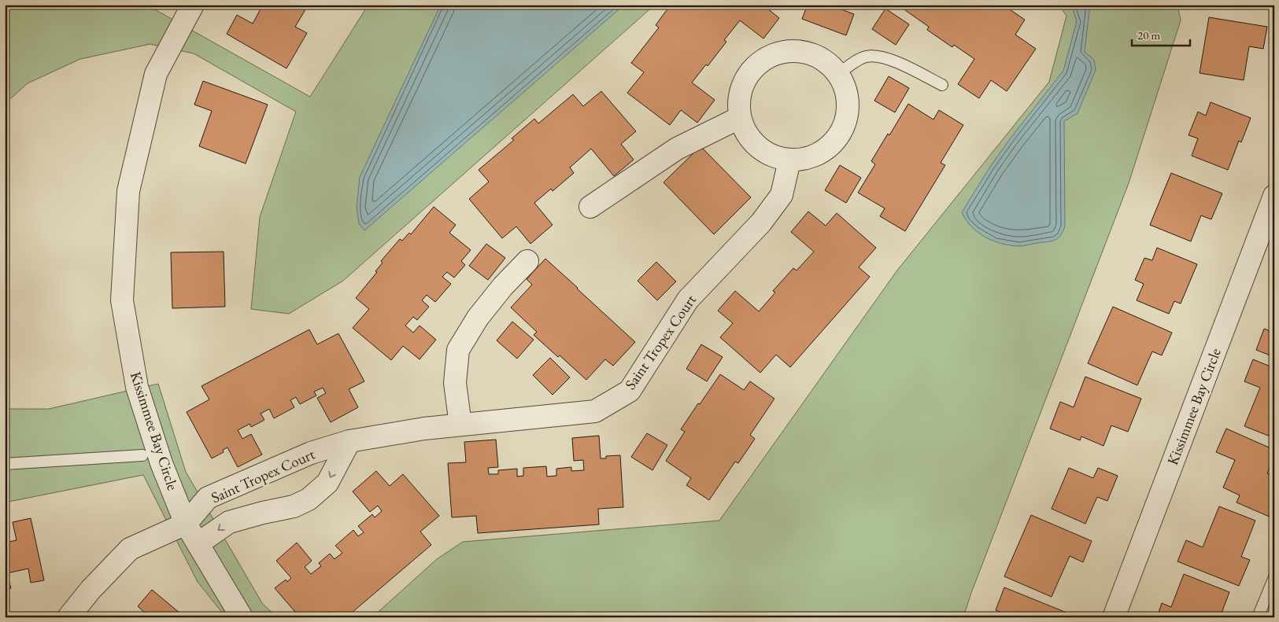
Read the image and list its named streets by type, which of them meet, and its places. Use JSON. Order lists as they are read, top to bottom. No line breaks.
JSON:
{"streets":{"street":["Saint Tropex Court","Kissimmee Bay Circle"]},"crossings":[["Saint Tropex Court","Kissimmee Bay Circle"]],"scale_bar":"20 m"}
